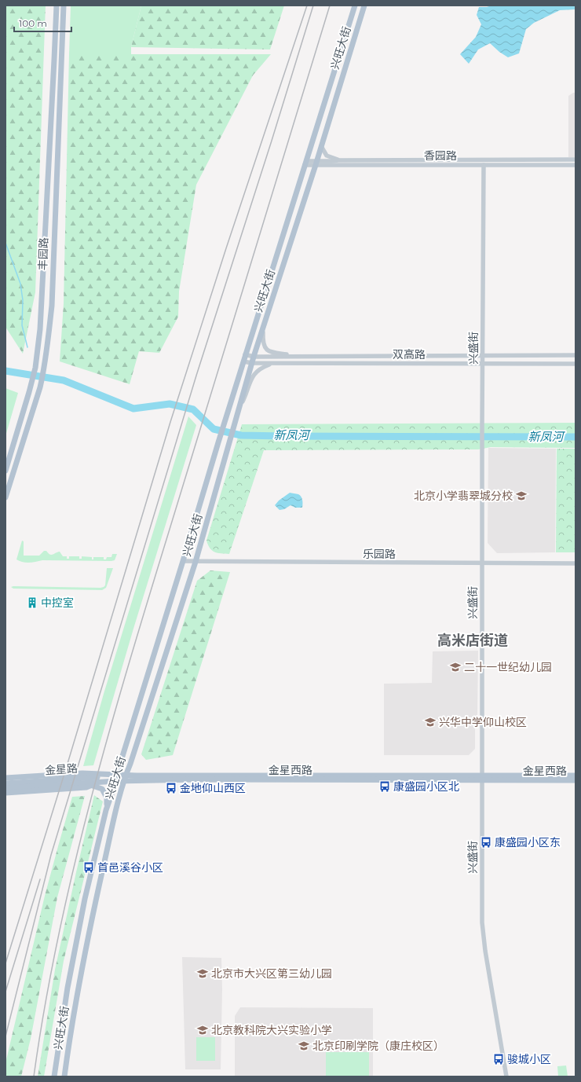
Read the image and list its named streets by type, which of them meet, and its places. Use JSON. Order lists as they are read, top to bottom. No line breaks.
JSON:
{"streets":{"main road":["兴旺大街","丰园路","金星路","金星西路"],"street":["香园路","兴盛街","双高路","乐园路"]},"crossings":[["兴旺大街","香园路"],["兴旺大街","双高路"],["兴旺大街","乐园路"],["兴旺大街","金星路"],["兴旺大街","金星西路"],["香园路","兴盛街"],["兴盛街","双高路"],["兴盛街","乐园路"],["兴盛街","金星西路"],["金星路","金星西路"]],"districts":["高米店街道"],"water":["新凤河"],"places":{"school or university":["北京小学翡翠城分校","二十一世纪幼儿园","兴华中学仰山校区","北京市大兴区第三幼儿园","北京教科院大兴实验小学","北京印刷学院（康庄校区）"],"building":["中控室"],"bus stop":["康盛园小区北","金地仰山西区","康盛园小区东","首邑溪谷小区","骏城小区"]},"scale_bar":"100 m"}
